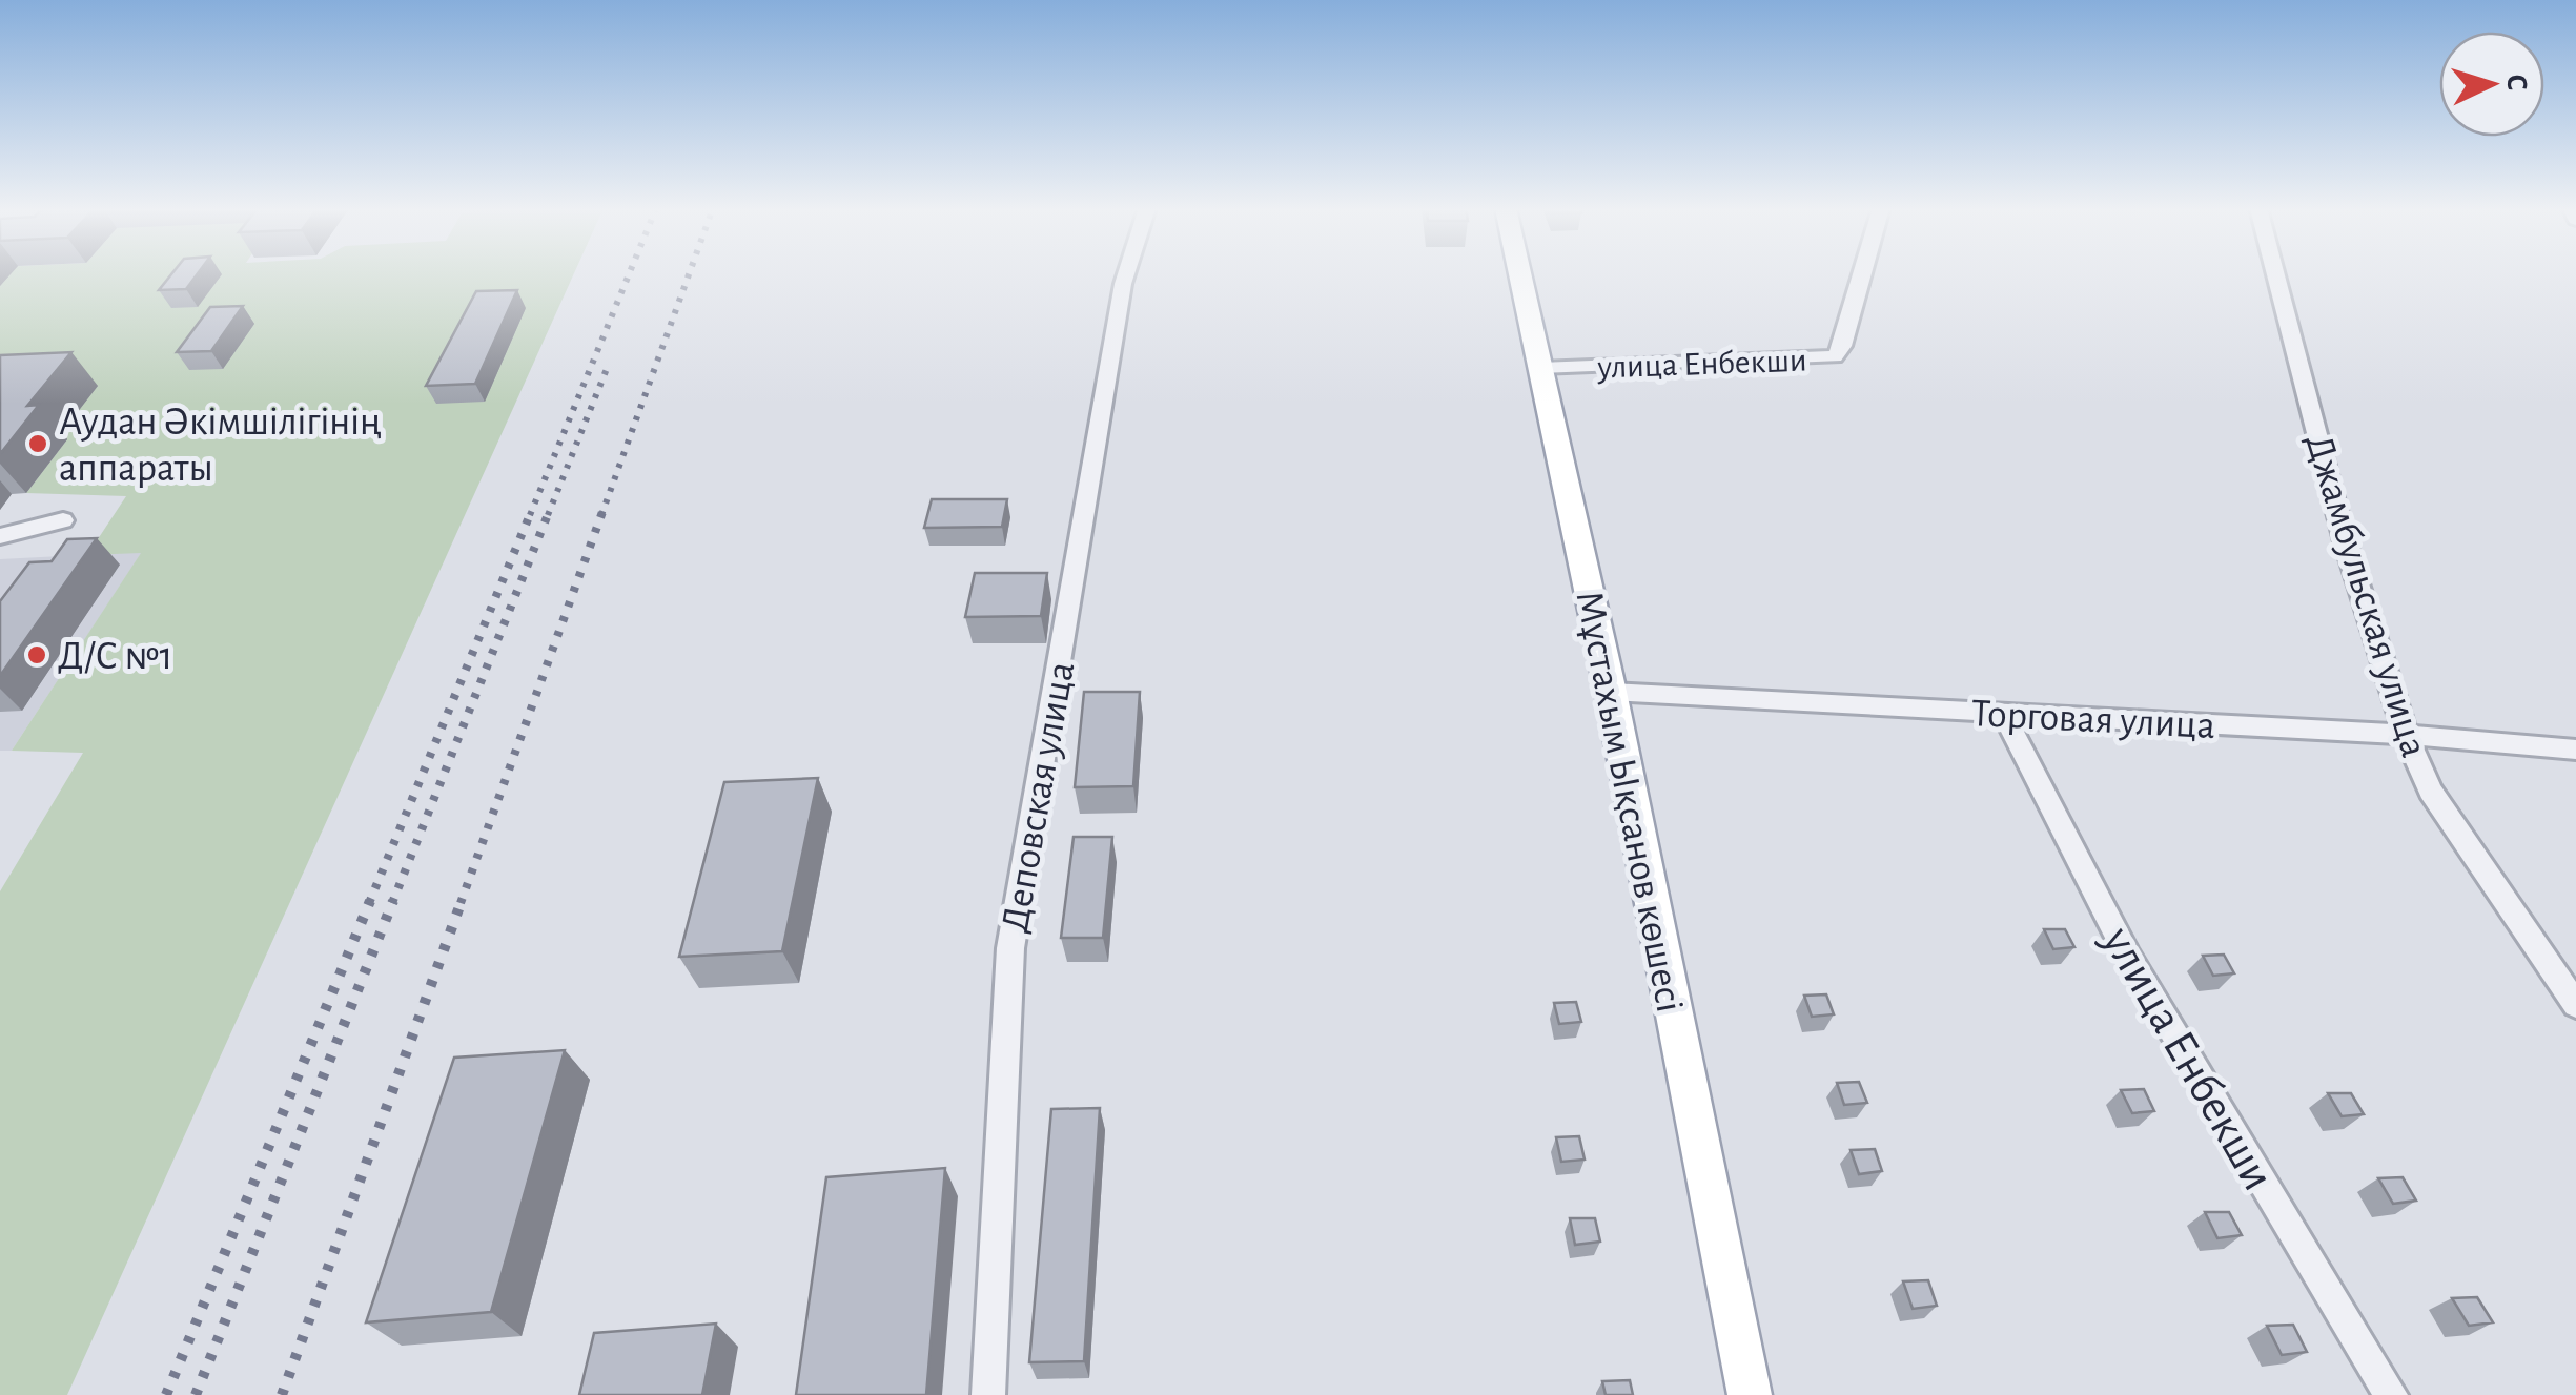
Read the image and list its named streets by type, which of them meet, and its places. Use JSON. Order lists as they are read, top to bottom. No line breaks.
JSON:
{"streets":{"main road":["Мұстахым Ықсанов көшесі"],"street":["улица Енбекши","Джамбульская улица","Торговая улица","Деповская улица"]},"crossings":[["улица Енбекши","Торговая улица"],["улица Енбекши","Мұстахым Ықсанов көшесі"],["Джамбульская улица","Торговая улица"],["Торговая улица","Мұстахым Ықсанов көшесі"]],"places":["Аудан Әкімшілігінің аппараты","Д/С №1"],"north":"right"}
